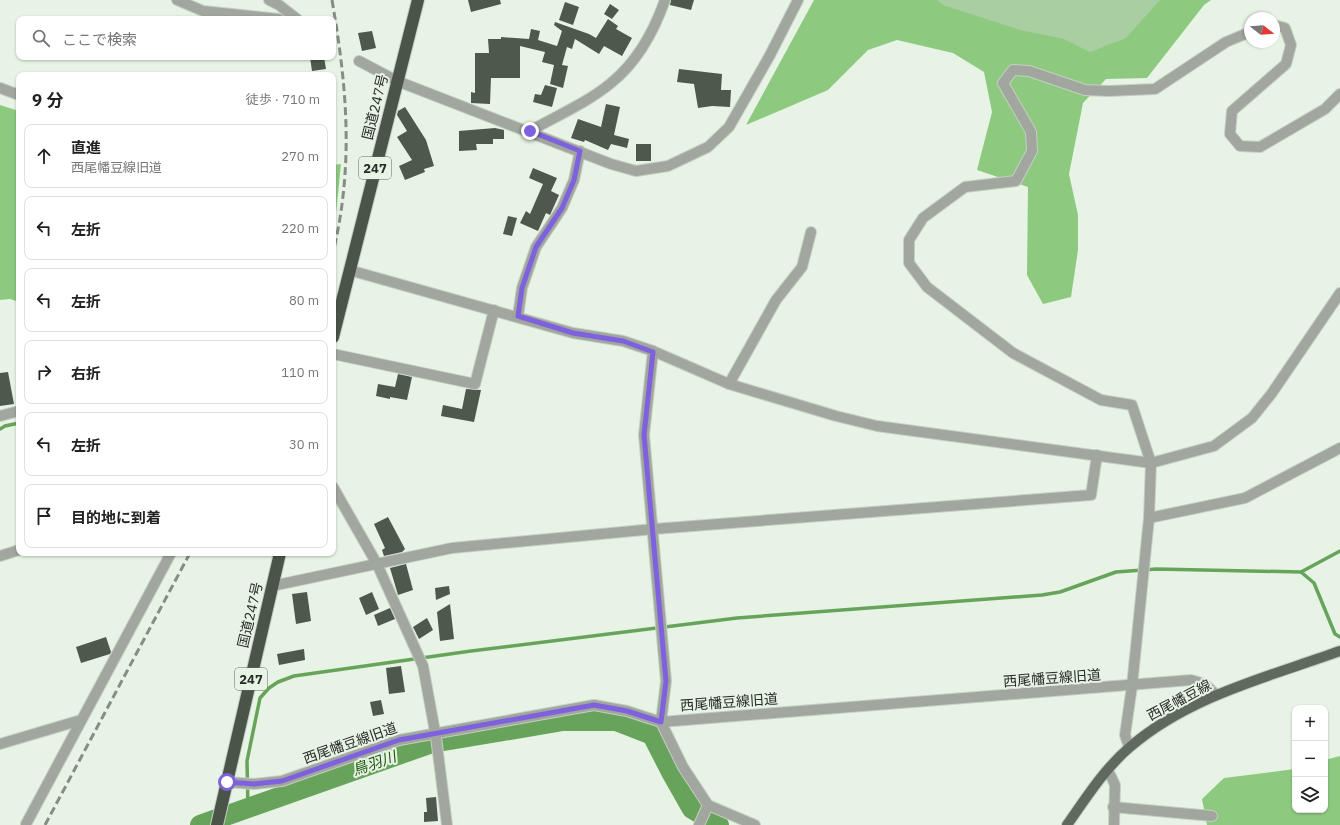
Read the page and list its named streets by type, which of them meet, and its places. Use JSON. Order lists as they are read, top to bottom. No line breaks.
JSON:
{"streets":{"highway":["国道247号","247"],"main road":["西尾幡豆線"],"street":["西尾幡豆線旧道"]},"crossings":[["国道247号","西尾幡豆線旧道"],["西尾幡豆線旧道","西尾幡豆線"]],"water":["鳥羽川"],"north":"right","page":{"search":"ここで検索","heading":["9 分","徒歩 · 710 m"],"list":[["直進","西尾幡豆線旧道","270 m"],["左折","220 m"],["左折","80 m"],["右折","110 m"],["左折","30 m"],"目的地に到着"],"map_buttons":["+","−"]}}
